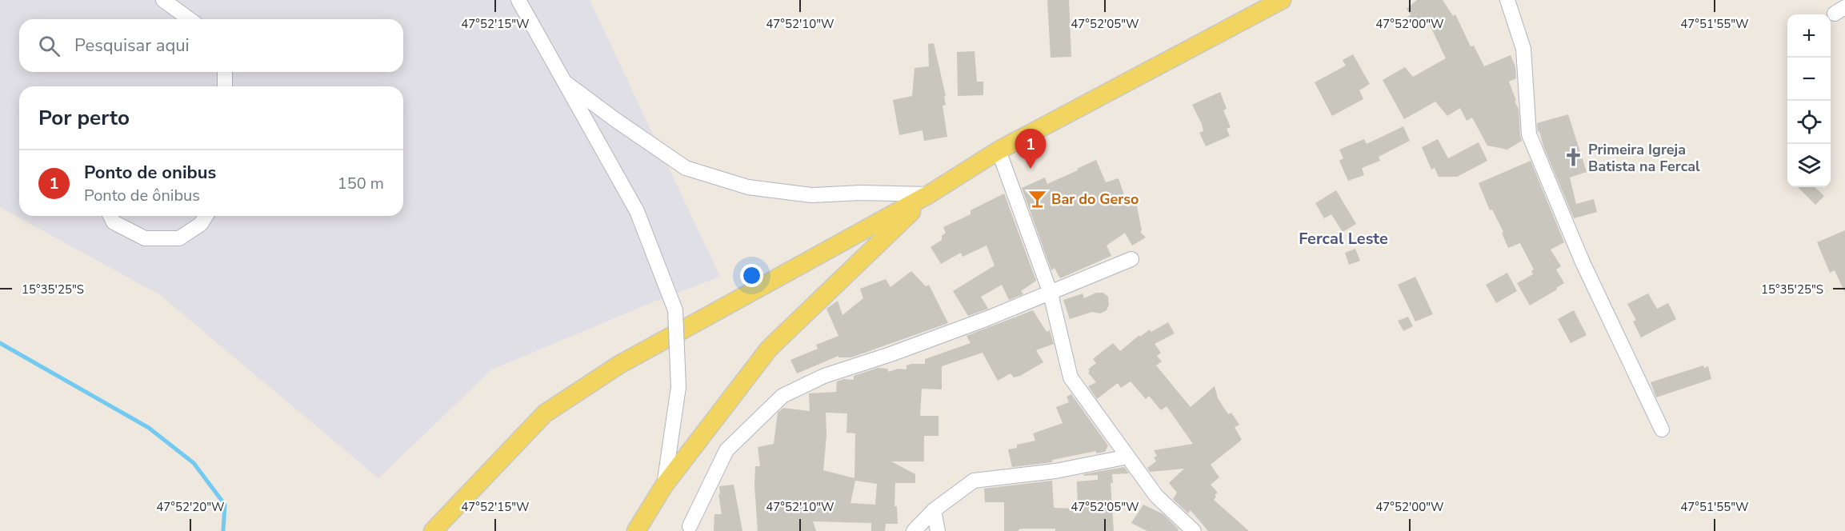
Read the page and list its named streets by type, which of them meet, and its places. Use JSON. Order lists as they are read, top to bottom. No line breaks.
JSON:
{"districts":["Fercal Leste"],"places":{"church":["Primeira Igreja Batista na Fercal"],"bar":["Bar do Gerso"]},"page":{"map_buttons":["+","−"],"search":"Pesquisar aqui","heading":"Por perto","pins":"1","list":[{"mark":"1","name":"Ponto de onibus","note":"Ponto de ônibus","value":"150 m"}]},"coordinates":["47°52'15\"W","47°52'10\"W","47°52'05\"W","47°52'00\"W","47°51'55\"W","15°35'25\"S","47°52'20\"W"]}
